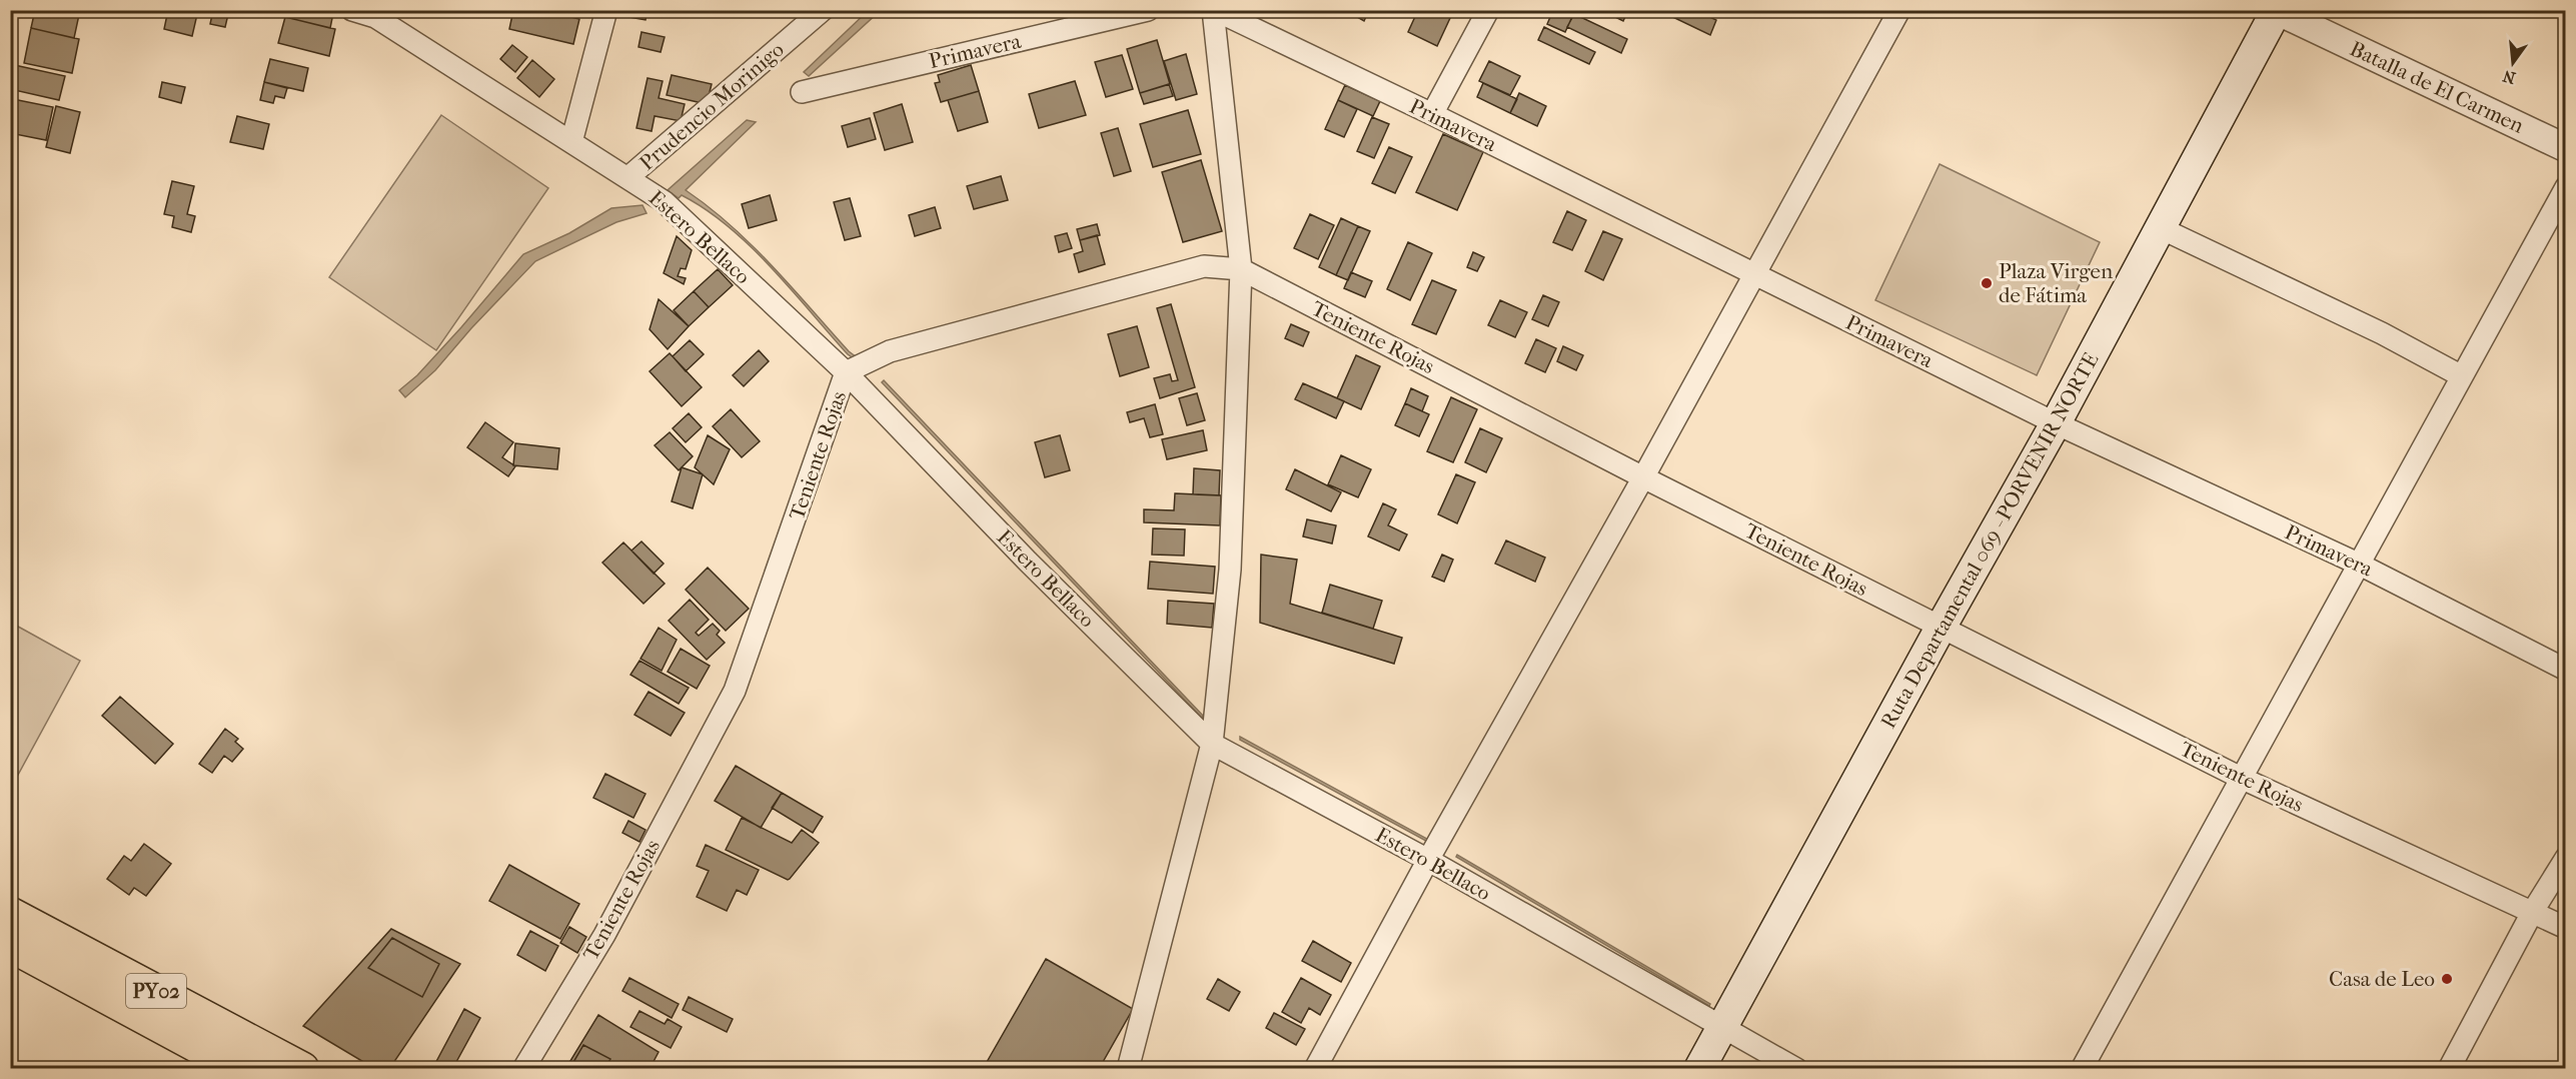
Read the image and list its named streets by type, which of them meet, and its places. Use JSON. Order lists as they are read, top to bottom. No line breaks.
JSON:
{"streets":{"highway":["PY02"],"main road":["Ruta Departamental 069 - PORVENIR NORTE"],"street":["Primavera","Batalla de El Carmen","Prudencio Morinigo","Estero Bellaco","Teniente Rojas"]},"crossings":[["Primavera","Ruta Departamental 069 - PORVENIR NORTE"],["Batalla de El Carmen","Ruta Departamental 069 - PORVENIR NORTE"],["Prudencio Morinigo","Estero Bellaco"],["Estero Bellaco","Teniente Rojas"],["Estero Bellaco","Ruta Departamental 069 - PORVENIR NORTE"],["Teniente Rojas","Ruta Departamental 069 - PORVENIR NORTE"]],"places":["Plaza Virgen de Fátima","Casa de Leo"],"north":"bottom"}
